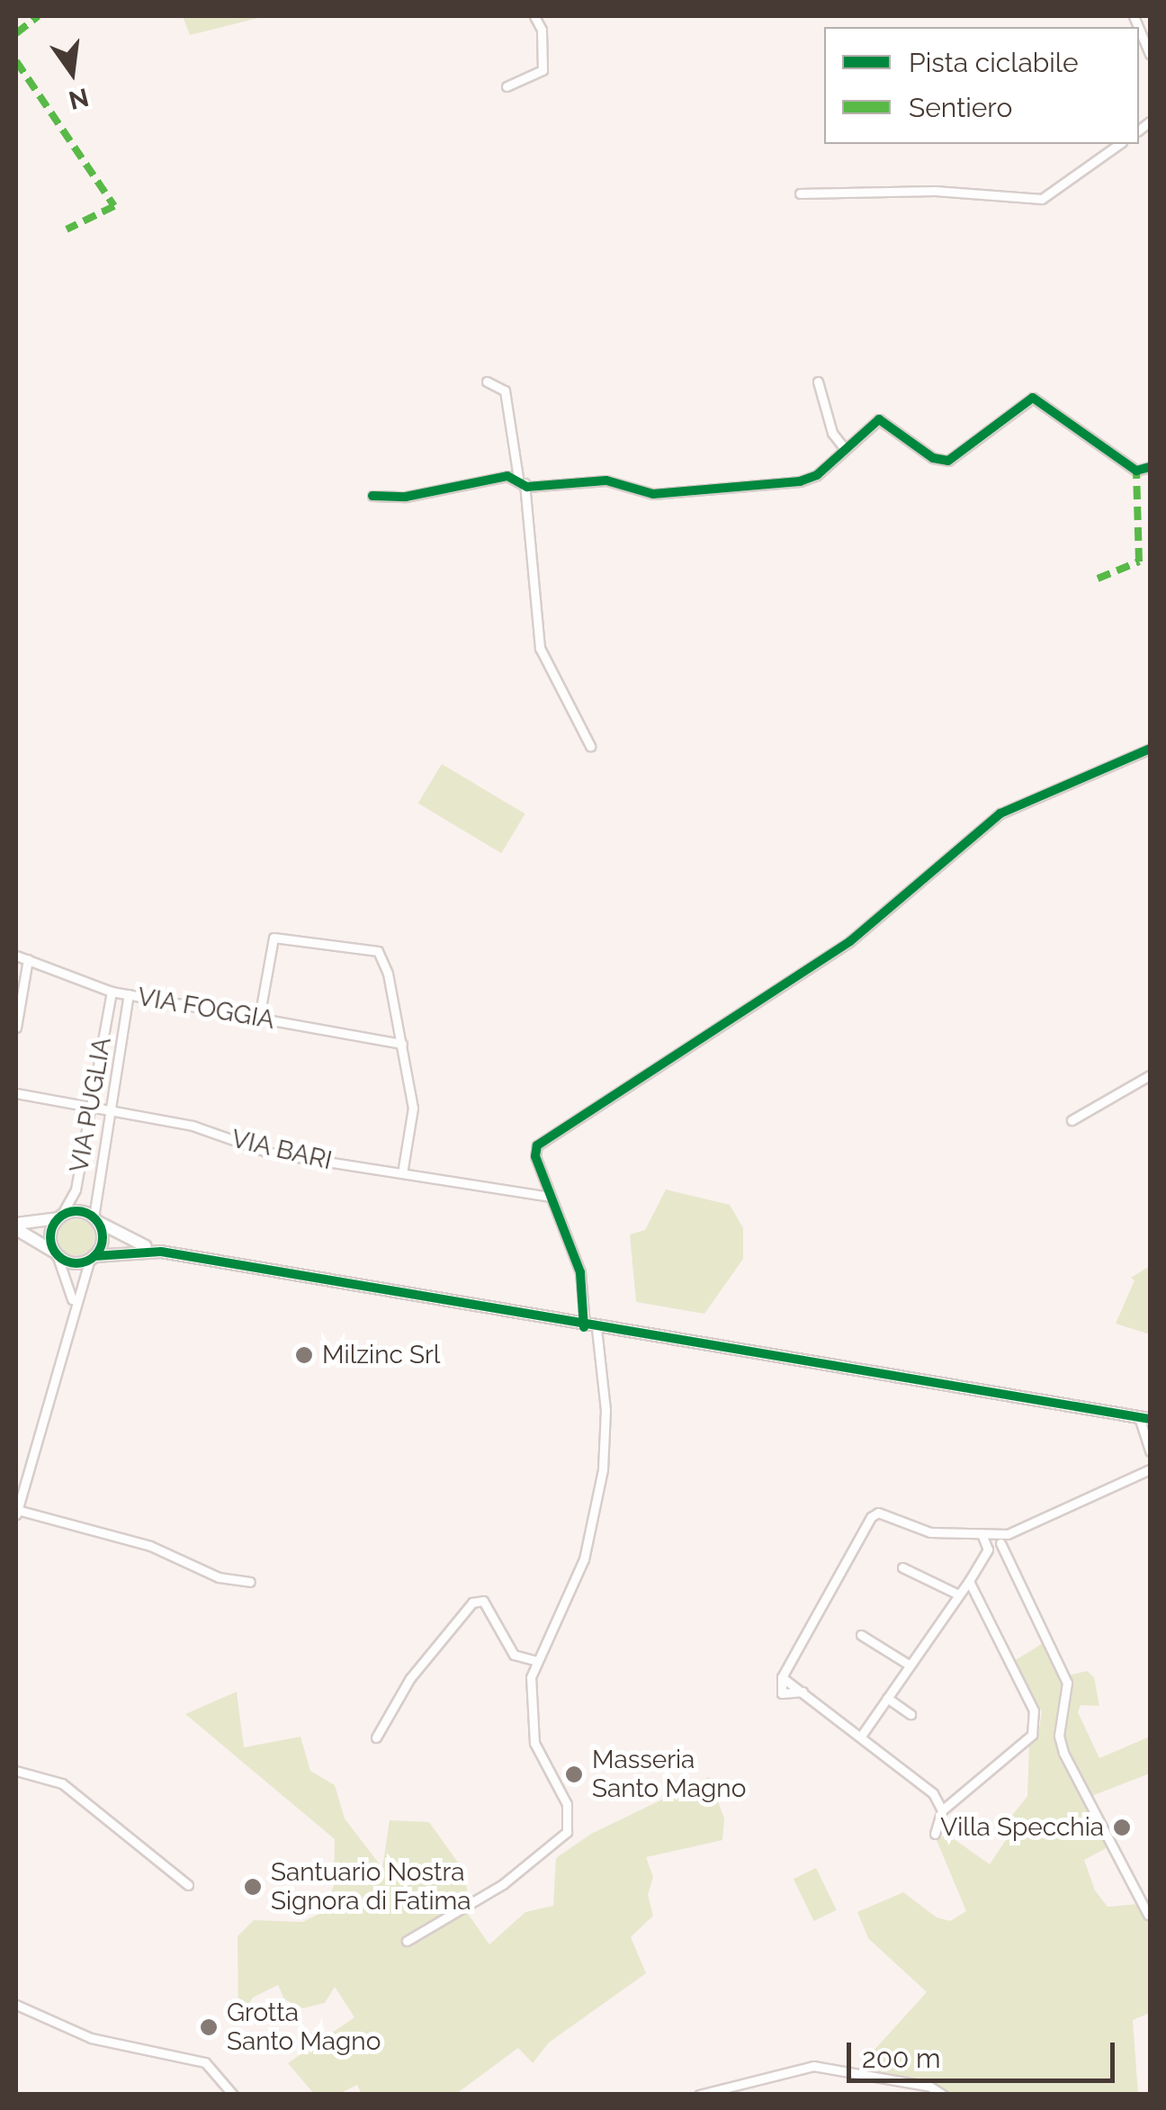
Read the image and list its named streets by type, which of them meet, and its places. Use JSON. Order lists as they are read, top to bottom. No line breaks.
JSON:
{"streets":{"street":["VIA FOGGIA","VIA PUGLIA","VIA BARI"]},"crossings":[["VIA FOGGIA","VIA PUGLIA"],["VIA PUGLIA","VIA BARI"]],"places":["Milzinc Srl","Masseria Santo Magno","Villa Specchia","Santuario Nostra Signora di Fatima","Grotta Santo Magno"],"legend":["Pista ciclabile","Sentiero"],"scale_bar":"200 m","north":"bottom"}
